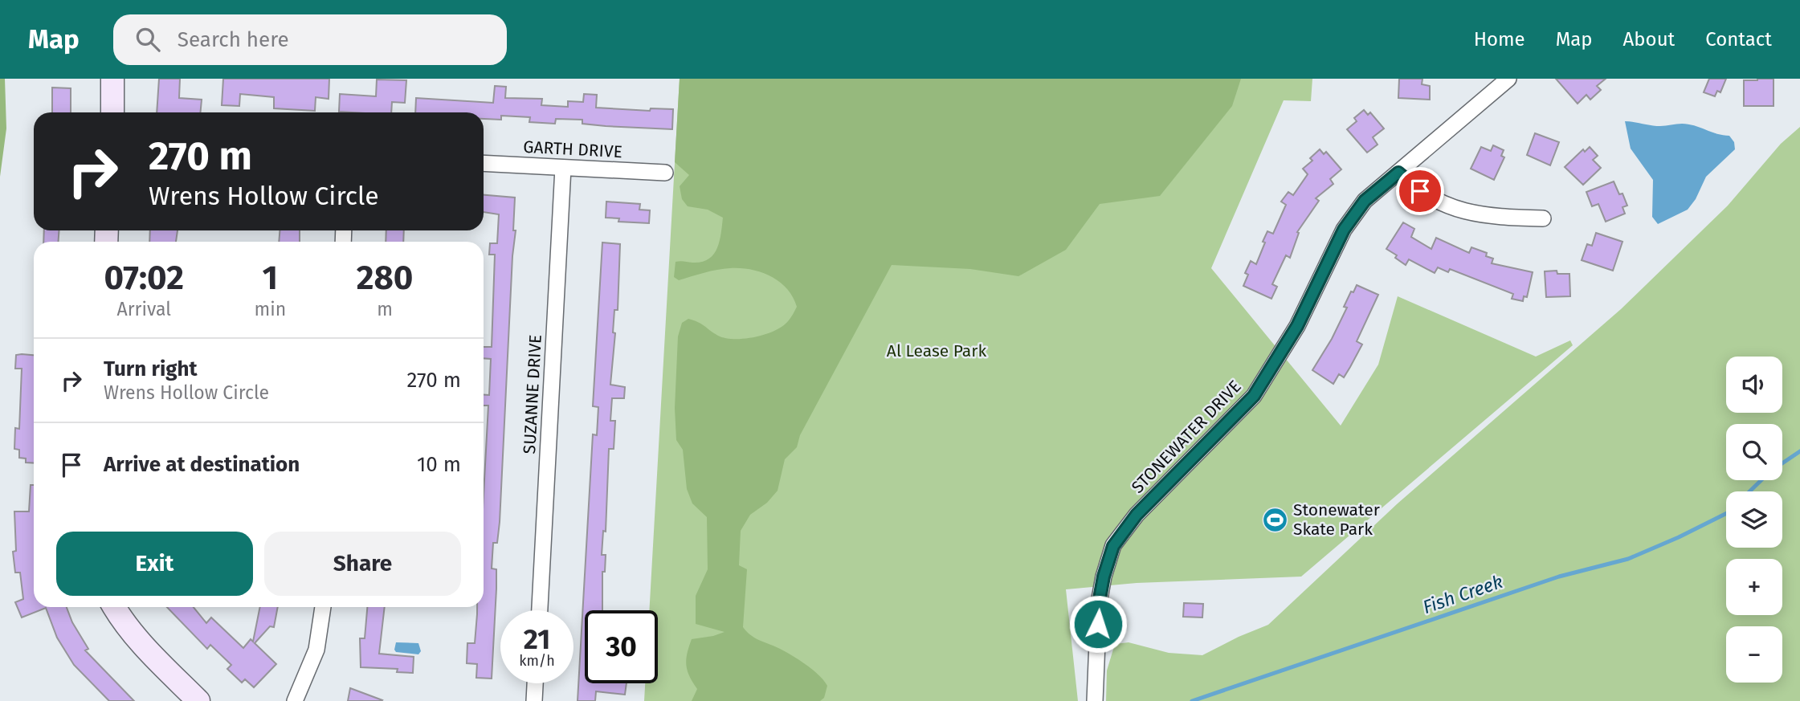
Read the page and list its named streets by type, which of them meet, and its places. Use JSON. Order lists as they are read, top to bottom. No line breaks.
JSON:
{"streets":{"street":["GARTH DRIVE","SUZANNE DRIVE","STONEWATER DRIVE"]},"crossings":[["GARTH DRIVE","SUZANNE DRIVE"]],"water":["Fish Creek"],"parks":["Al Lease Park"],"places":{"sports":["Stonewater Skate Park"]},"page":{"header":"Map","search":"Search here","nav":["Home","Map","About","Contact"],"turn":["270 m","Wrens Hollow Circle"],"eta":["07:02","Arrival","1","min","280","m"],"list":[{"name":"Turn right","note":"Wrens Hollow Circle","value":"270 m"},{"name":"Arrive at destination","value":"10 m"}],"map_buttons":["+","−"],"buttons":["Exit","Share"],"speed":"21 km/h","limit":"30"}}
